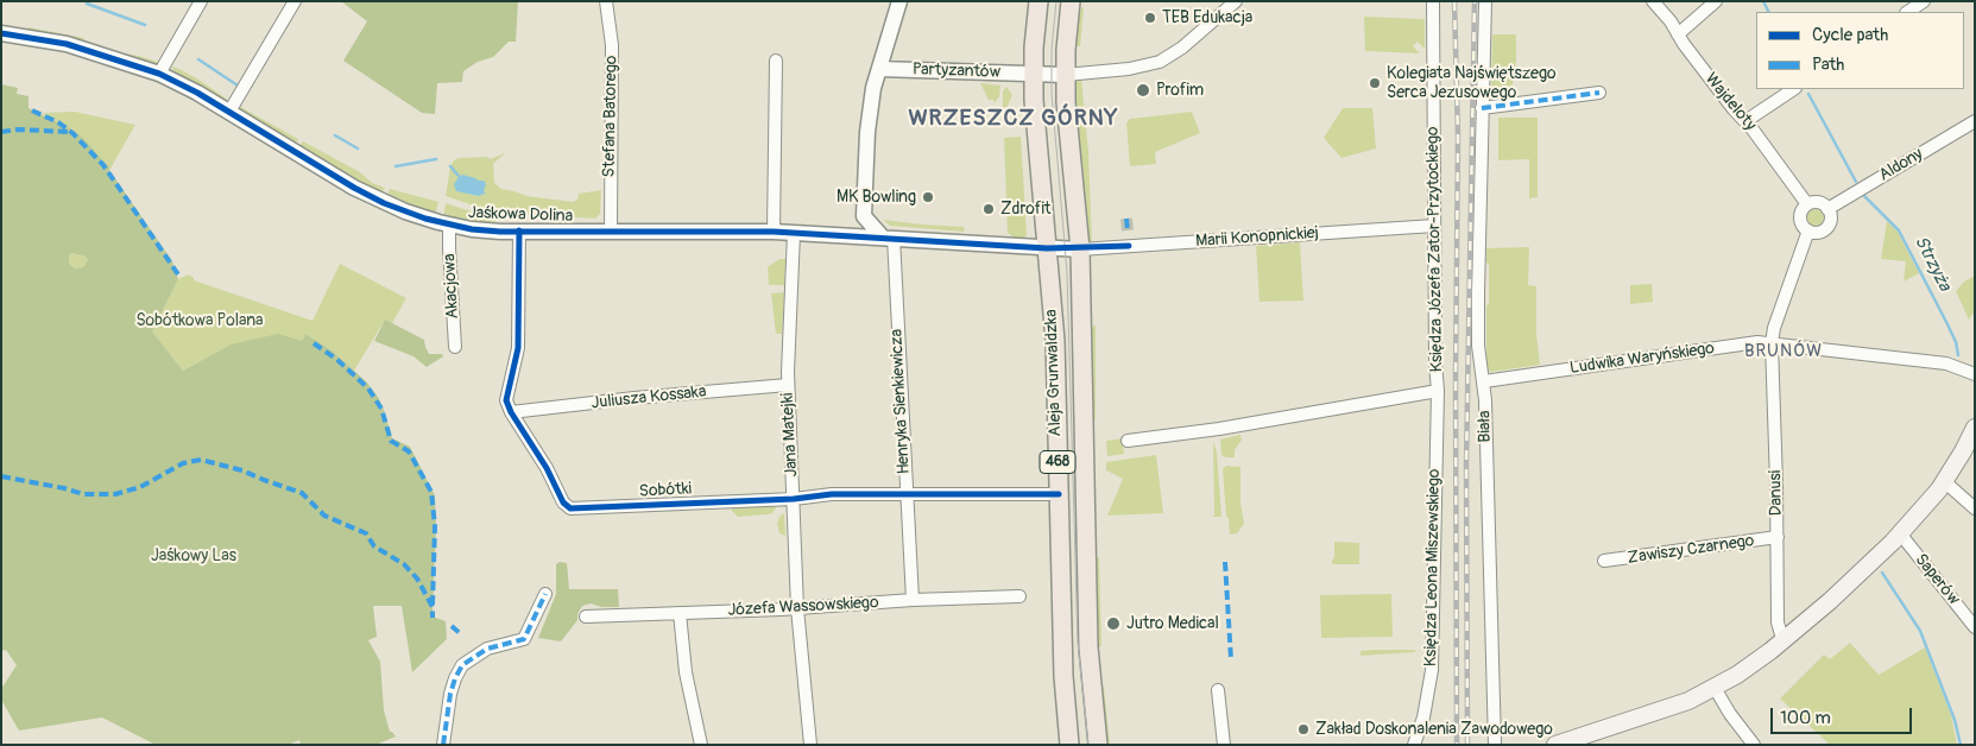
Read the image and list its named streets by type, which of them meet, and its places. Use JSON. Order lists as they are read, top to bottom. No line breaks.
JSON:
{"streets":{"main road":["Aleja Grunwaldzka","468"],"street":["Partyzantów","Wajdeloty","Stefana Batorego","Aldony","Jaśkowa Dolina","Marii Konopnickiej","Księdza Józefa Zator-Przytockiego","Akacjowa","Ludwika Waryńskiego","Juliusza Kossaka","Henryka Sienkiewicza","Biała","Jana Matejki","Sobótki","Danusi","Zawiszy Czarnego","Księdza Leona Miszewskiego","Saperów","Józefa Wassowskiego"]},"crossings":[["Partyzantów","Aleja Grunwaldzka"],["Wajdeloty","Aldony"],["Stefana Batorego","Jaśkowa Dolina"],["Jaśkowa Dolina","Marii Konopnickiej"],["Jaśkowa Dolina","Akacjowa"],["Jaśkowa Dolina","Aleja Grunwaldzka"],["Jaśkowa Dolina","Henryka Sienkiewicza"],["Jaśkowa Dolina","Jana Matejki"],["Marii Konopnickiej","Księdza Józefa Zator-Przytockiego"],["Marii Konopnickiej","Aleja Grunwaldzka"],["Księdza Józefa Zator-Przytockiego","Księdza Leona Miszewskiego"],["Ludwika Waryńskiego","Biała"],["Ludwika Waryńskiego","Danusi"],["Aleja Grunwaldzka","Sobótki"],["Juliusza Kossaka","Jana Matejki"],["Juliusza Kossaka","Sobótki"],["Henryka Sienkiewicza","Sobótki"],["Henryka Sienkiewicza","Józefa Wassowskiego"],["Jana Matejki","Sobótki"],["Jana Matejki","Józefa Wassowskiego"],["Danusi","Zawiszy Czarnego"]],"districts":["WRZESZCZ GÓRNY","BRUNÓW"],"water":["Strzyża"],"parks":["Sobótkowa Polana","Jaśkowy Las"],"places":["TEB Edukacja","Kolegiata Najświętszego Serca Jezusowego","Profim","MK Bowling","Zdrofit","Jutro Medical","Zakład Doskonalenia Zawodowego"],"legend":["Cycle path","Path"],"scale_bar":"100 m"}
